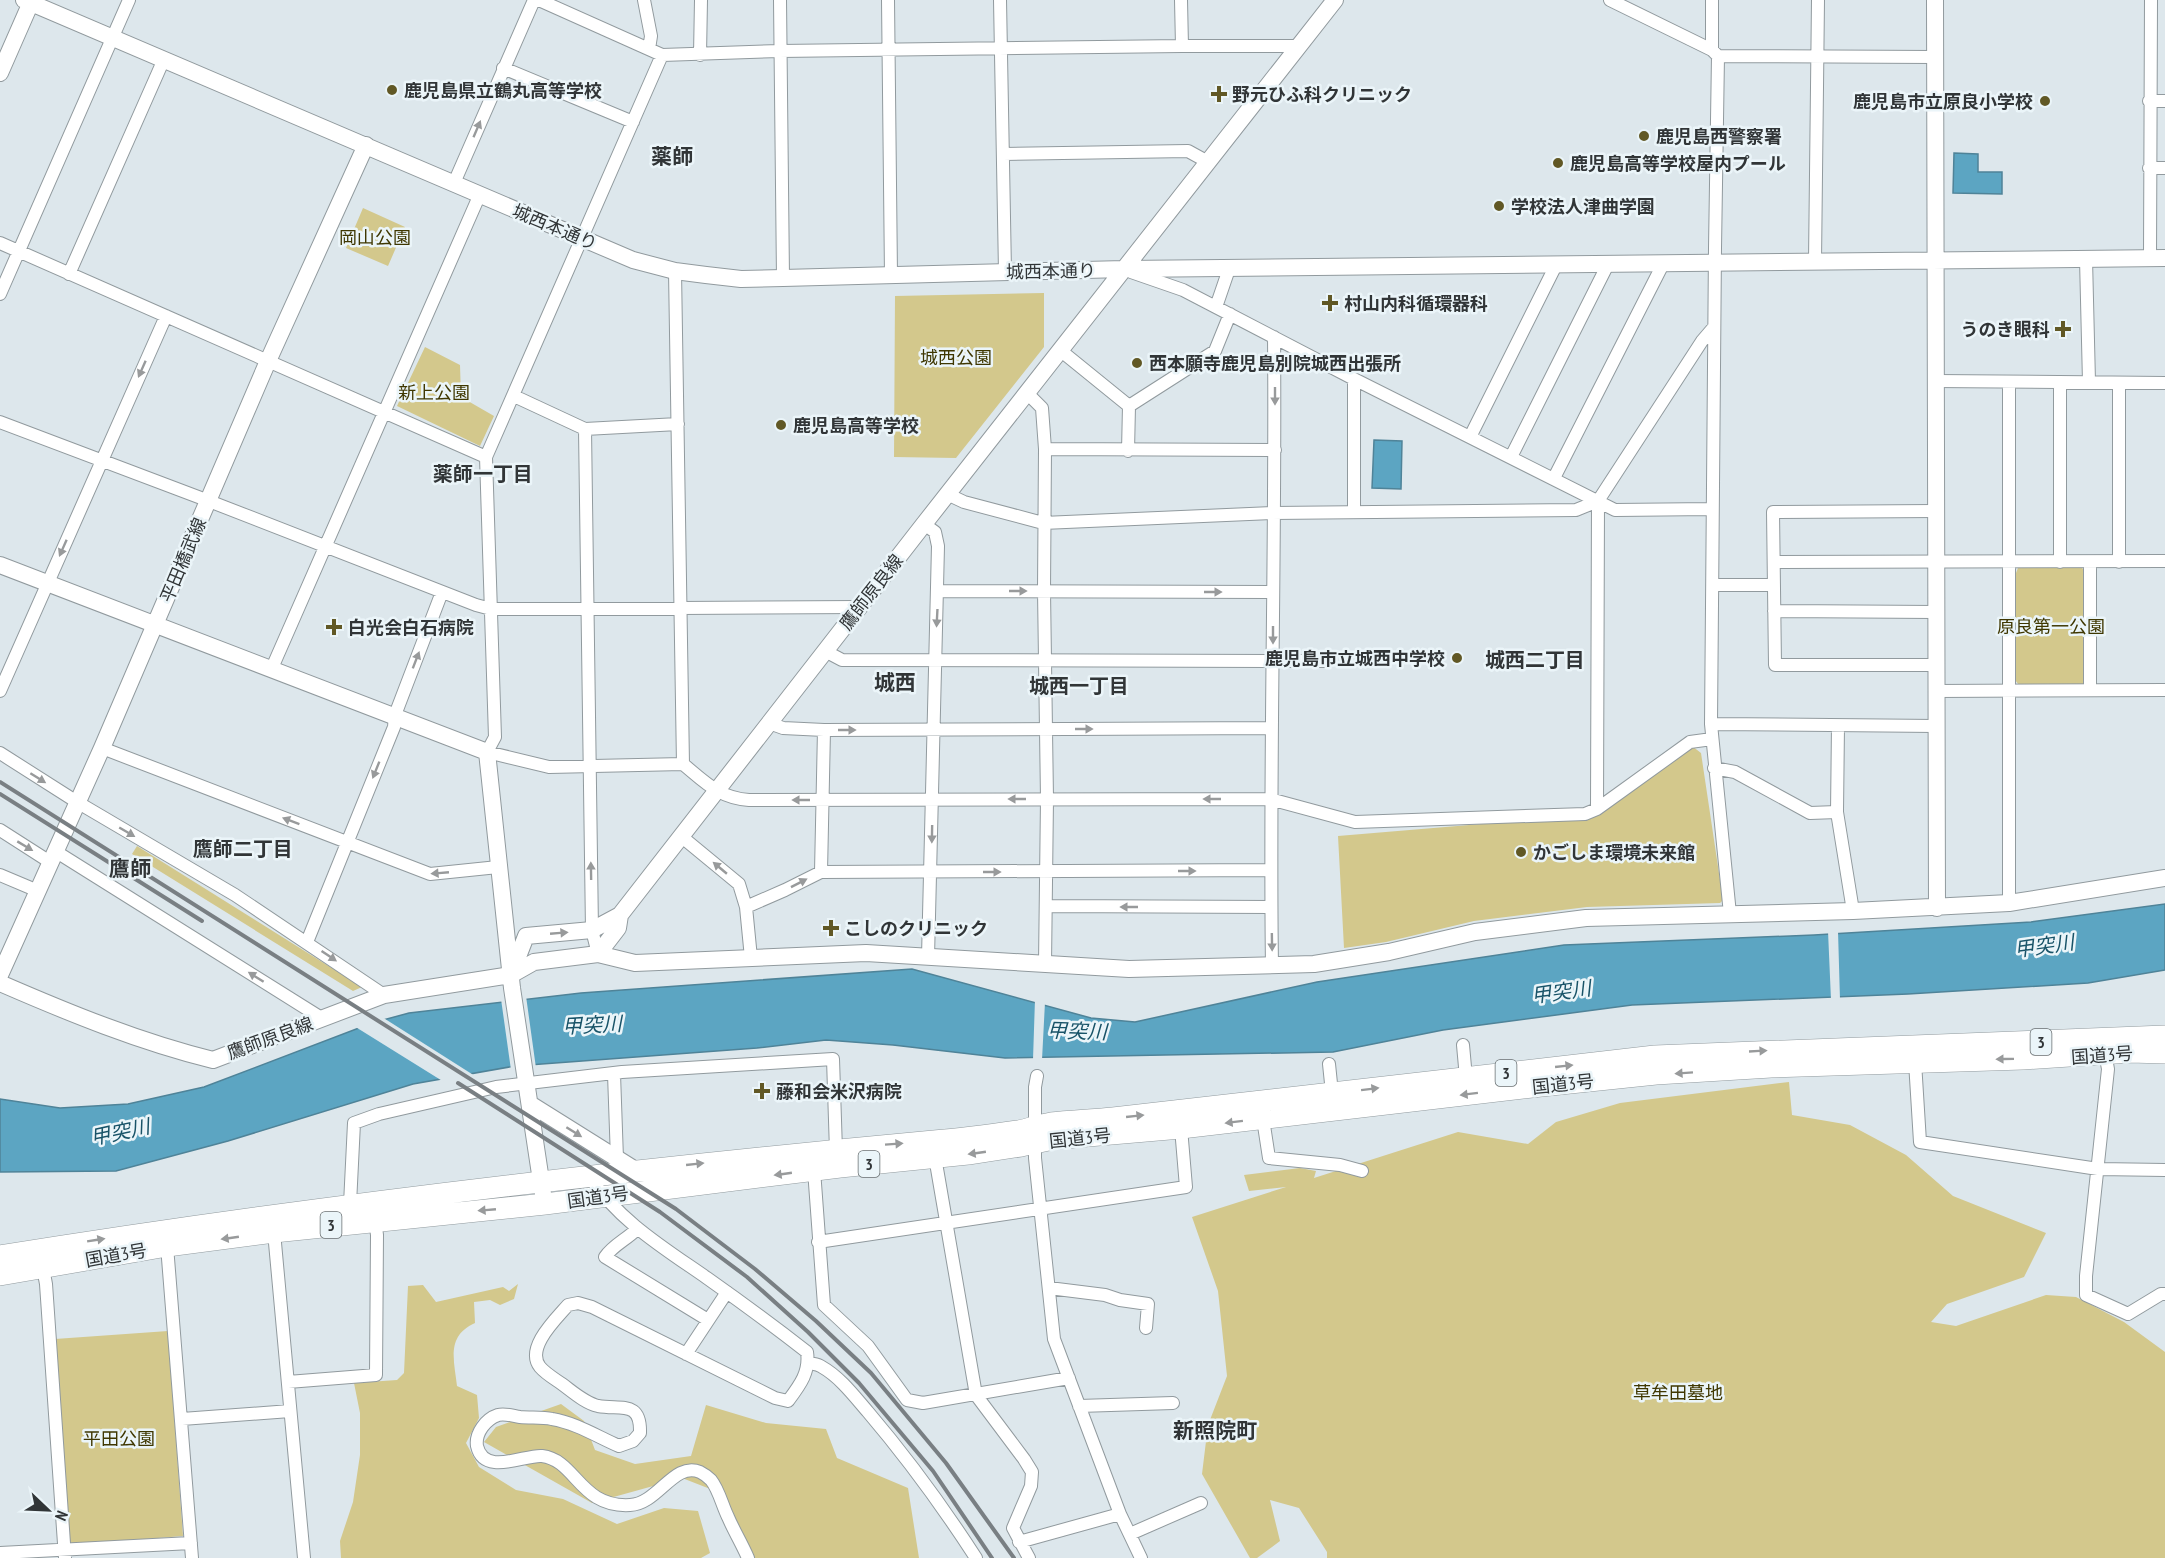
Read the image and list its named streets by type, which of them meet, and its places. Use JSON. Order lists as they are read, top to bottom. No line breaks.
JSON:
{"streets":{"highway":["3","国道3号"],"street":["城西本通り","平田橋武線","鷹師原良線"]},"crossings":[["城西本通り","平田橋武線"],["城西本通り","鷹師原良線"]],"districts":["薬師","薬師一丁目","城西二丁目","城西","城西一丁目","鷹師二丁目","鷹師","新照院町"],"water":["甲突川"],"parks":["岡山公園","城西公園","新上公園","原良第一公園","草牟田墓地","平田公園"],"places":{"other":["鹿児島県立鶴丸高等学校","鹿児島市立原良小学校","鹿児島西警察署","鹿児島高等学校屋内プール","学校法人津曲学園","西本願寺鹿児島別院城西出張所","鹿児島高等学校","鹿児島市立城西中学校","かごしま環境未来館"],"health":["野元ひふ科クリニック","村山内科循環器科","うのき眼科","白光会白石病院","こしのクリニック","藤和会米沢病院"]},"north":"bottom right"}
